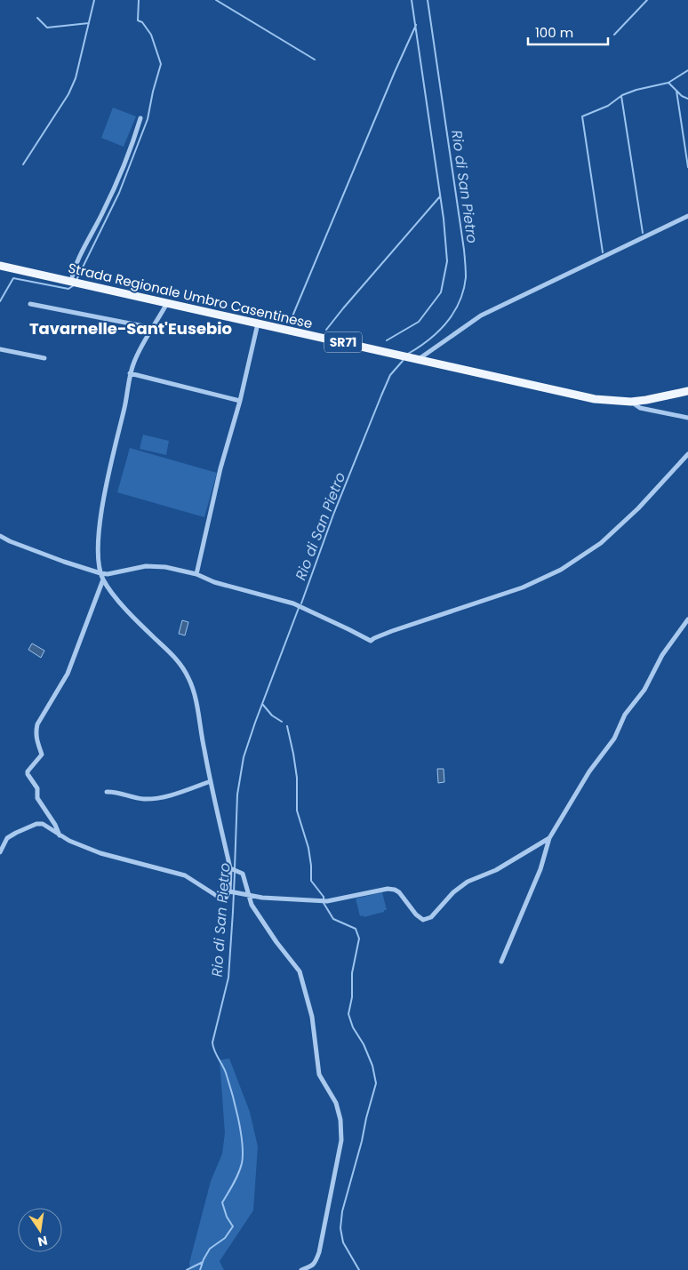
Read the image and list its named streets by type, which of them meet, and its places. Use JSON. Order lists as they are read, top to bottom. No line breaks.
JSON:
{"streets":{"main road":["Strada Regionale Umbro Casentinese","SR71"]},"districts":["Tavarnelle-Sant'Eusebio"],"water":["Rio di San Pietro"],"scale_bar":"100 m","north":"bottom"}
